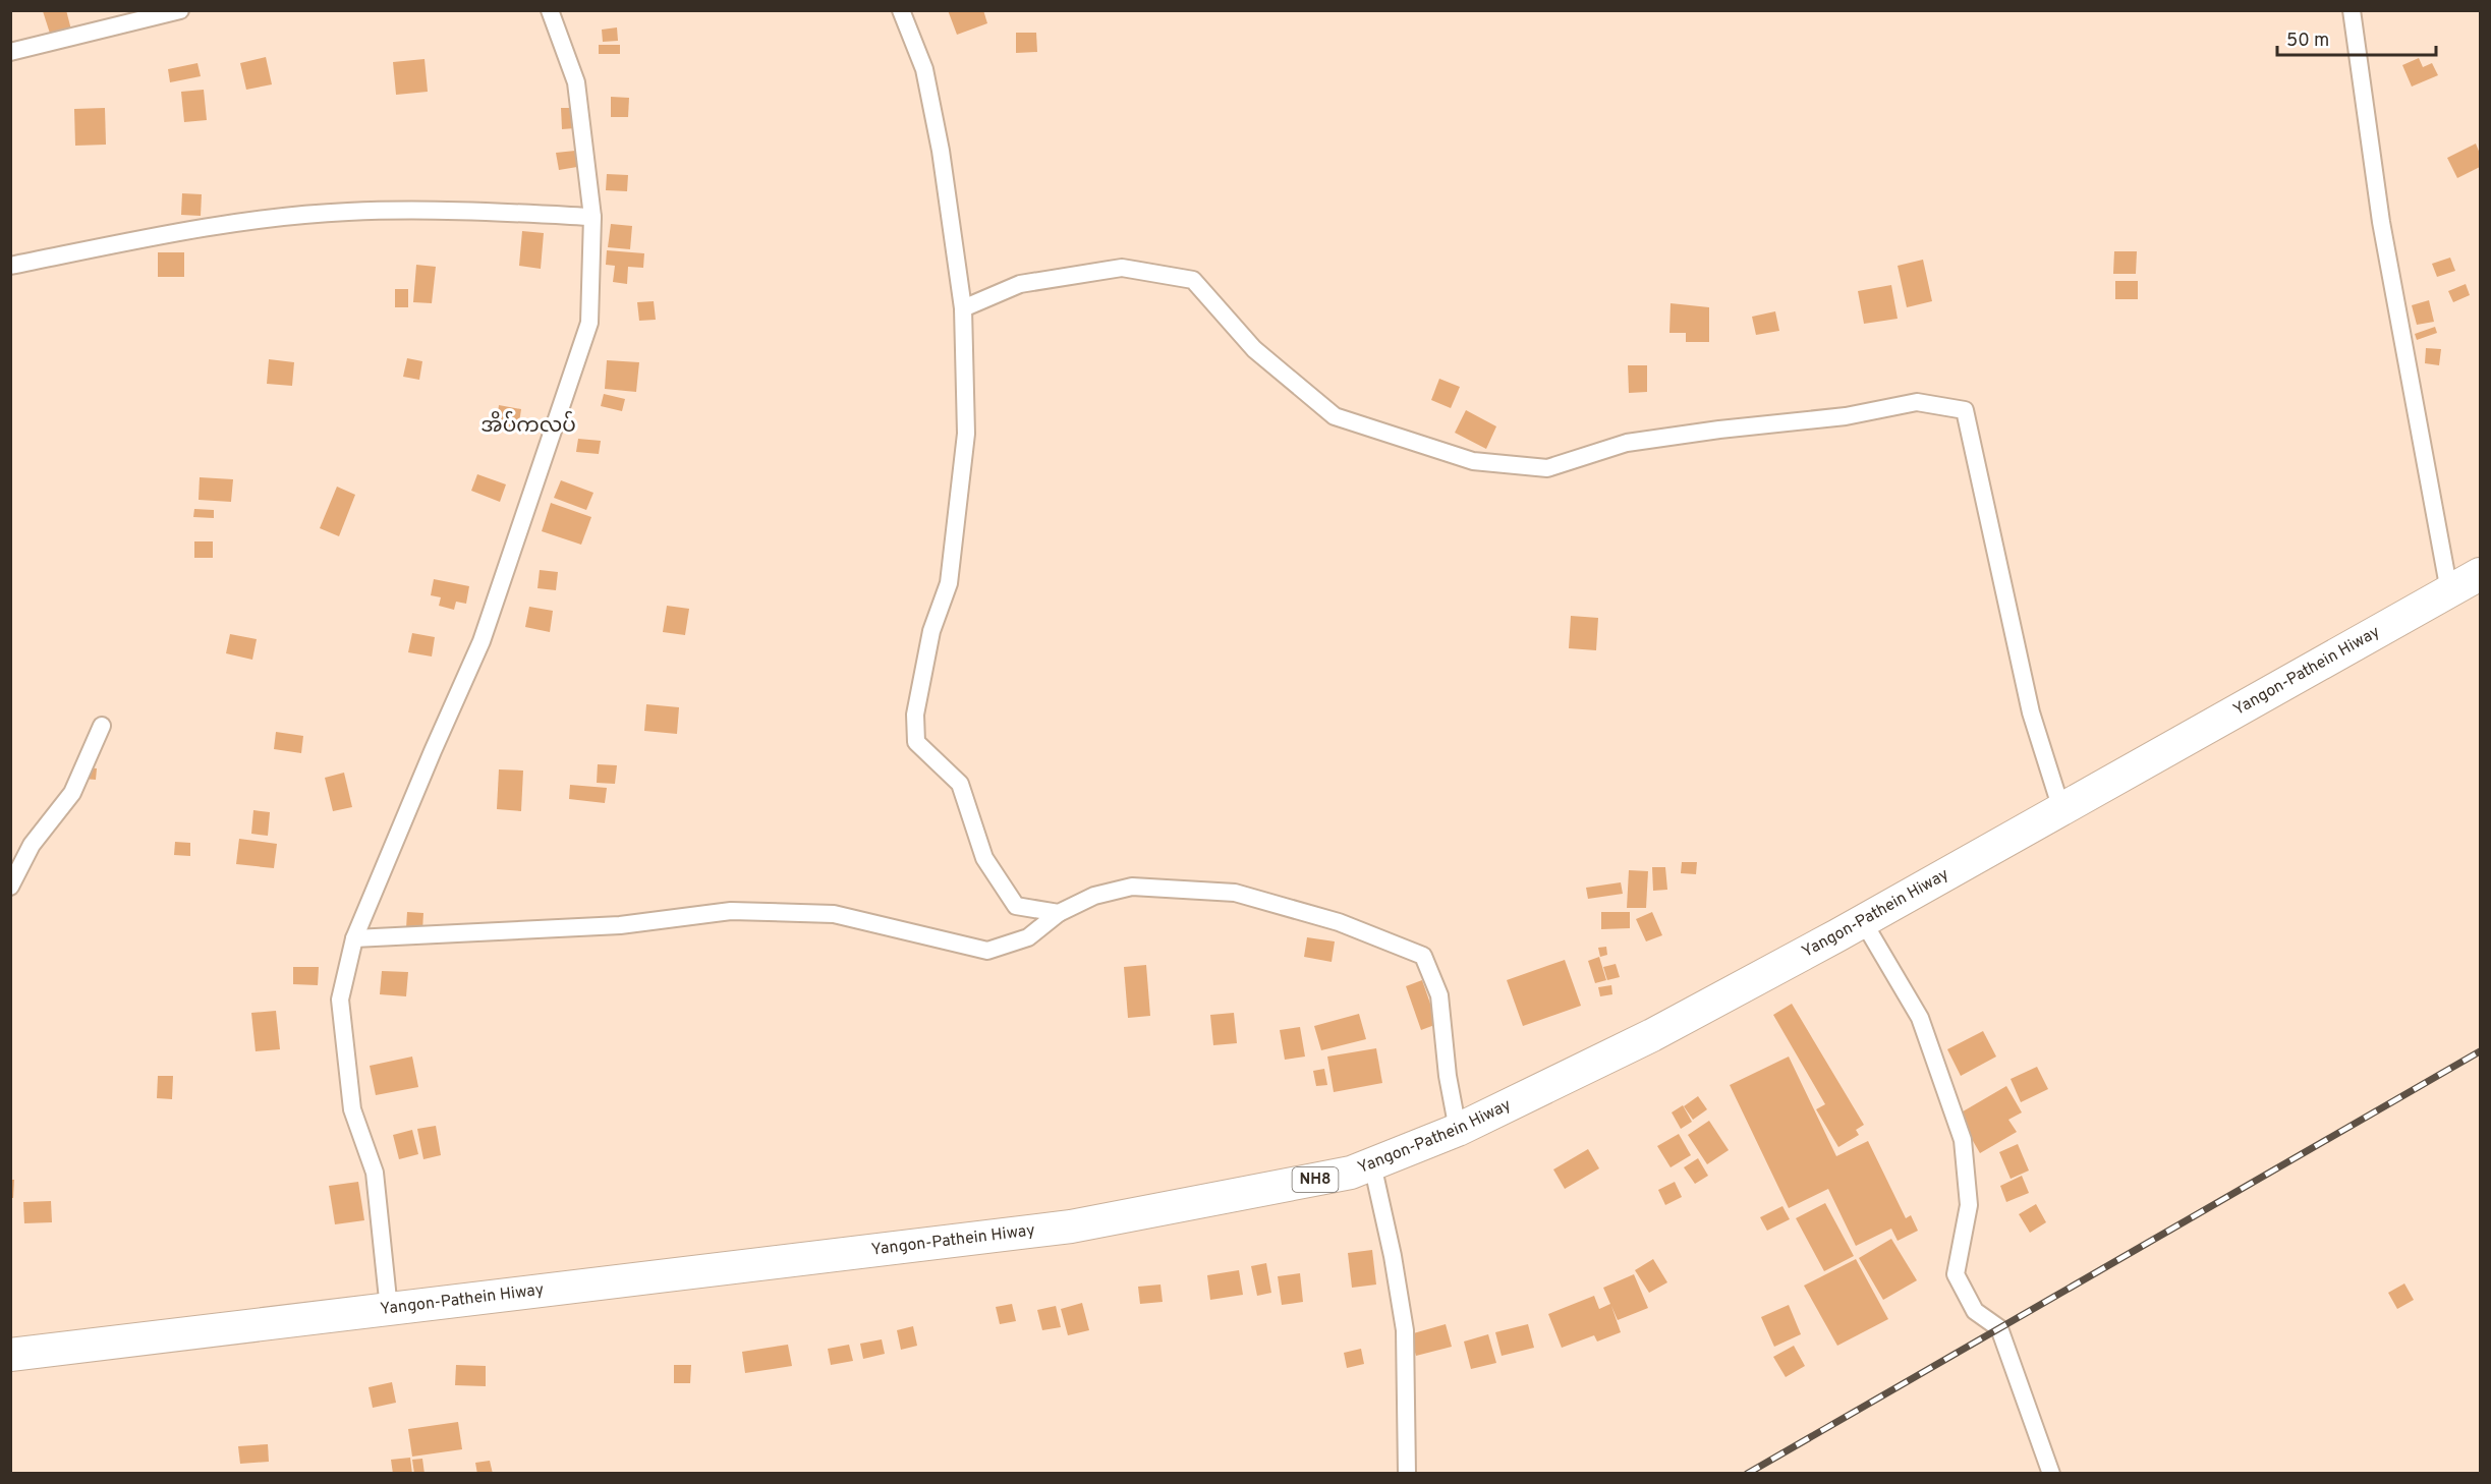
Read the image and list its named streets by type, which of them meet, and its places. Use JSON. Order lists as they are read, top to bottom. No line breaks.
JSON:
{"streets":{"highway":["Yangon-Pathein Hiway","NH8"]},"districts":["အိပ်ကလပ်"],"scale_bar":"50 m"}
